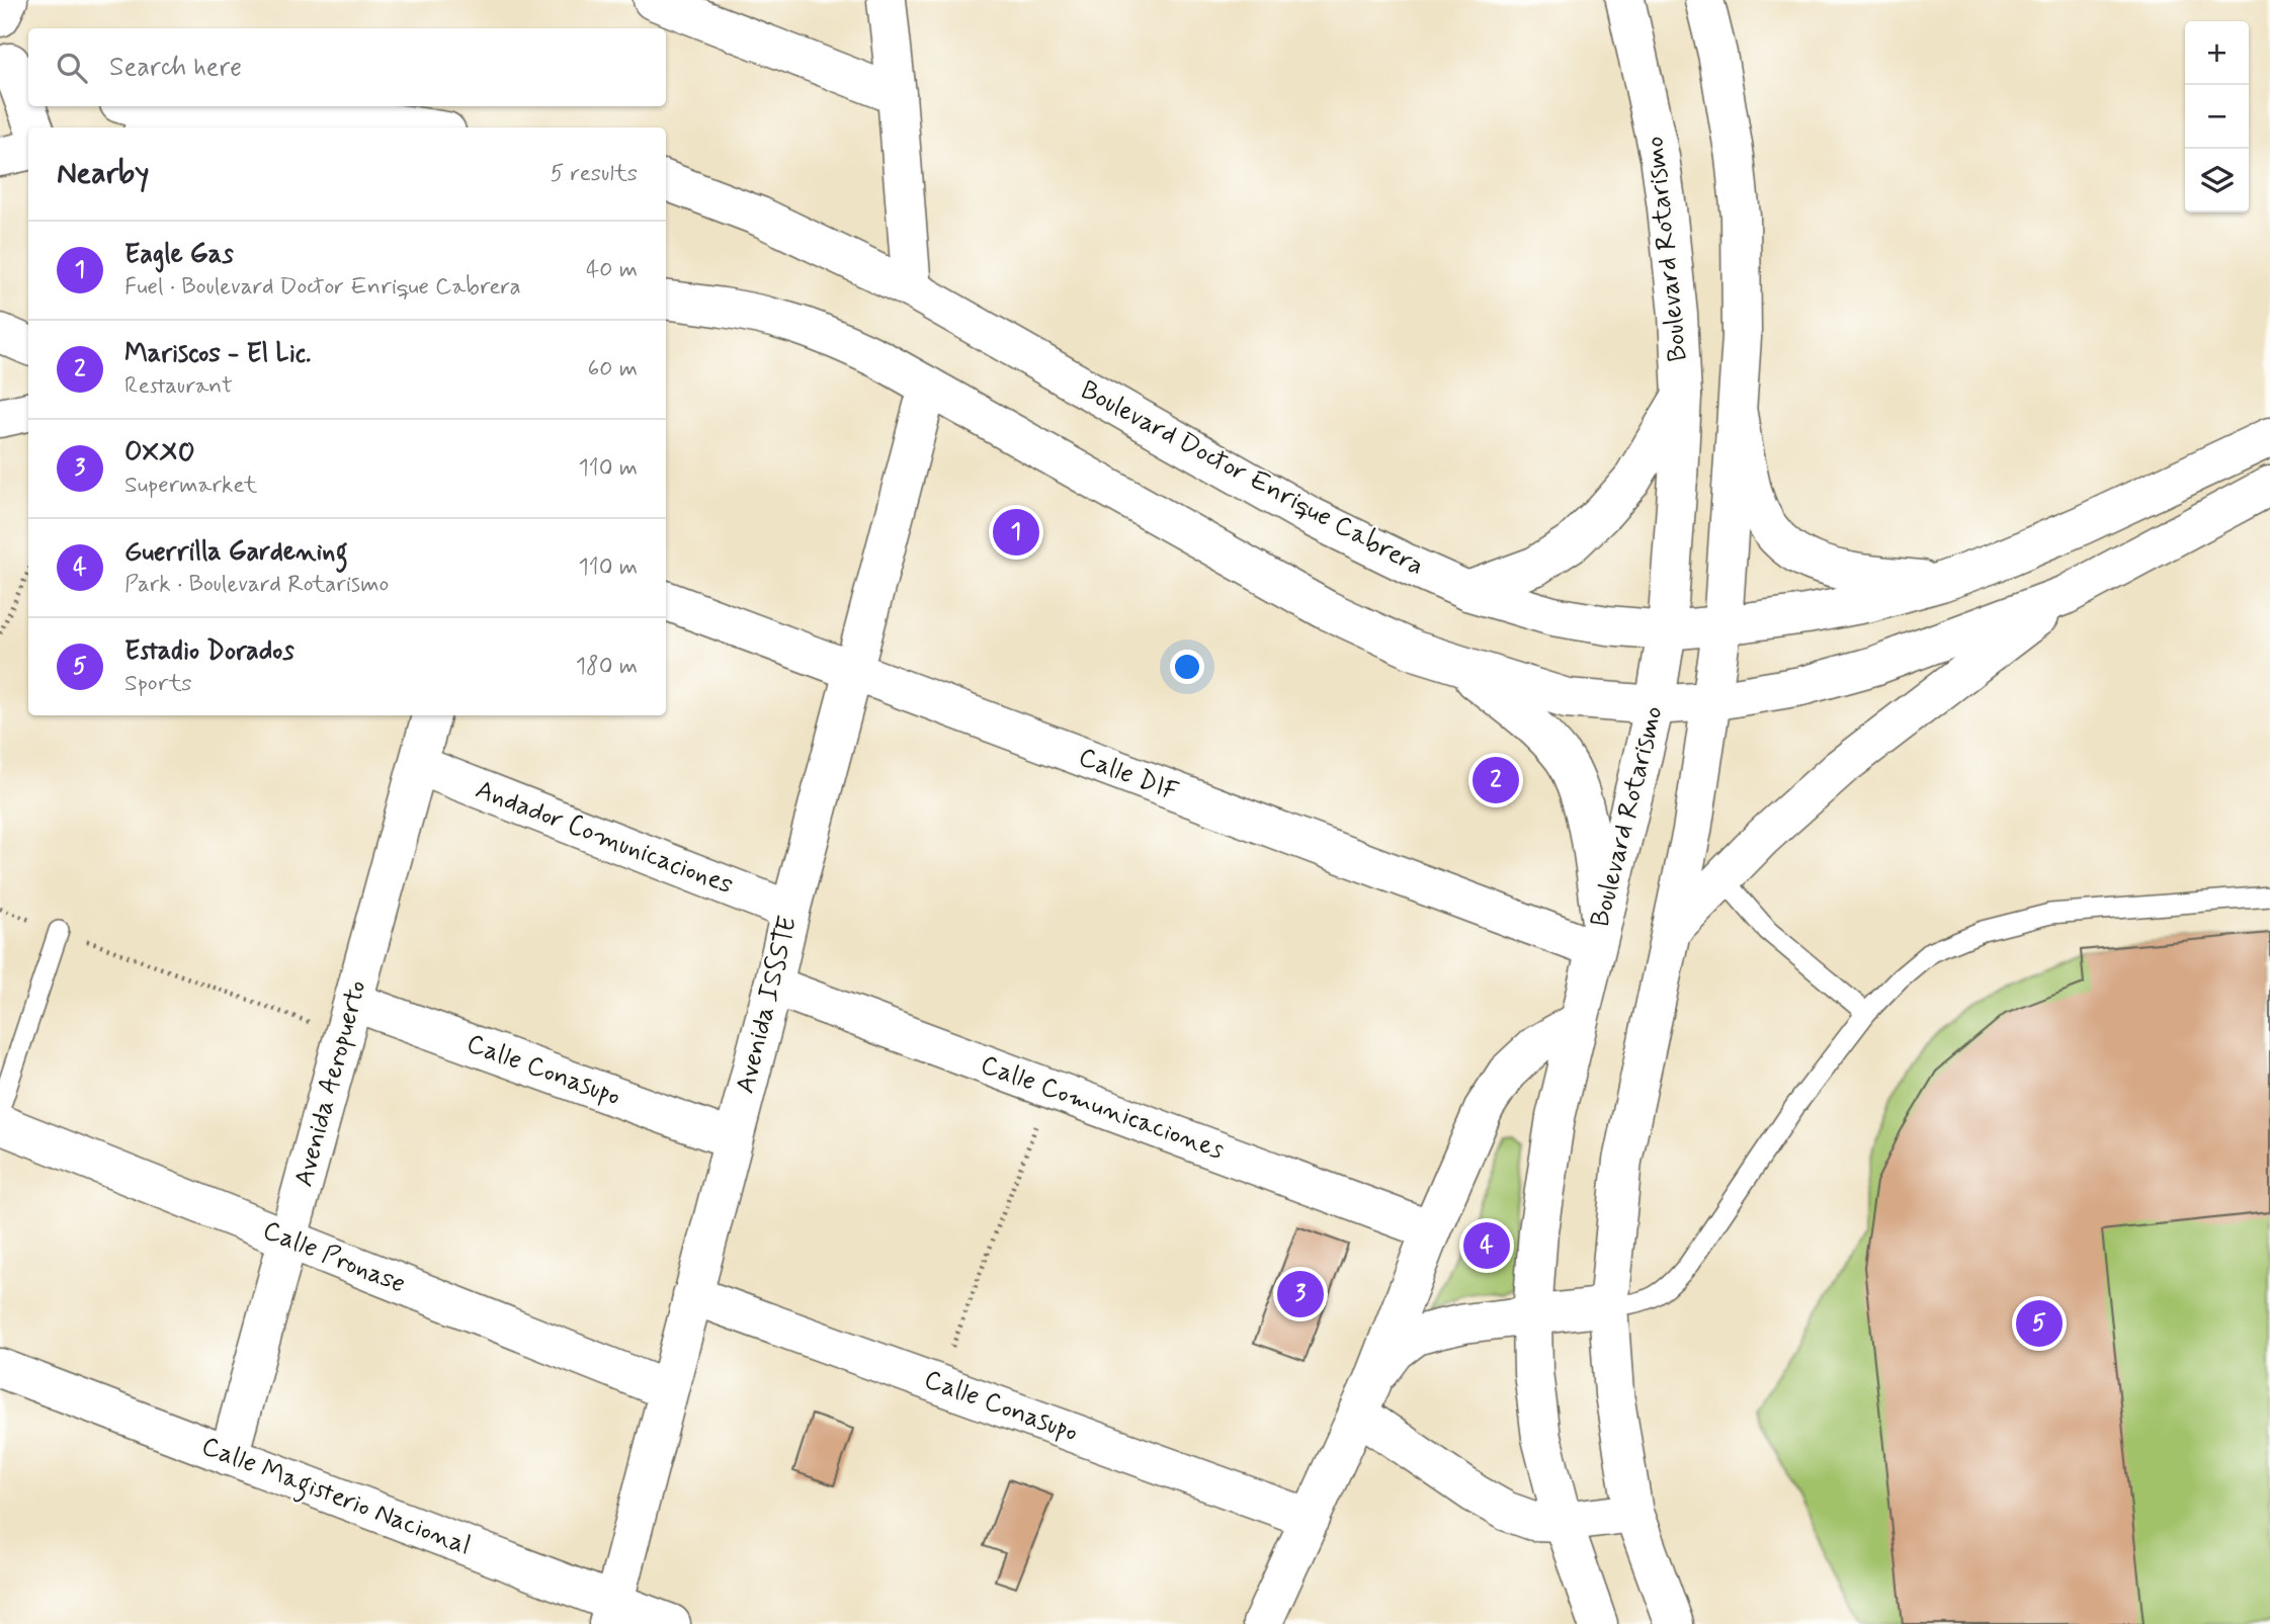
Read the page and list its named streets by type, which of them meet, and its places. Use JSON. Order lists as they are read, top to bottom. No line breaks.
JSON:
{"streets":{"street":["Boulevard Rotarismo","Boulevard Doctor Enrique Cabrera","Calle DIF","Andador Comunicaciones","Avenida ISSSTE","Calle Conasupo","Avenida Aeropuerto","Calle Comunicaciones","Calle Pronase","Calle Magisterio Nacional"]},"crossings":[["Boulevard Rotarismo","Boulevard Doctor Enrique Cabrera"],["Boulevard Rotarismo","Calle DIF"],["Calle DIF","Avenida ISSSTE"],["Andador Comunicaciones","Avenida ISSSTE"],["Andador Comunicaciones","Avenida Aeropuerto"],["Avenida ISSSTE","Calle Conasupo"],["Avenida ISSSTE","Calle Comunicaciones"],["Avenida ISSSTE","Calle Pronase"],["Avenida ISSSTE","Calle Magisterio Nacional"],["Calle Conasupo","Avenida Aeropuerto"],["Avenida Aeropuerto","Calle Pronase"],["Avenida Aeropuerto","Calle Magisterio Nacional"]],"page":{"map_buttons":["+","−"],"search":"Search here","heading":["Nearby","5 results"],"list":[{"mark":"1","name":"Eagle Gas","note":"Fuel · Boulevard Doctor Enrique Cabrera","value":"40 m"},{"mark":"2","name":"Mariscos - El Lic.","note":"Restaurant","value":"60 m"},{"mark":"3","name":"OXXO","note":"Supermarket","value":"110 m"},{"mark":"4","name":"Guerrilla Gardening","note":"Park · Boulevard Rotarismo","value":"110 m"},{"mark":"5","name":"Estadio Dorados","note":"Sports","value":"180 m"}],"pins":["1","2","4","3","5"]}}
